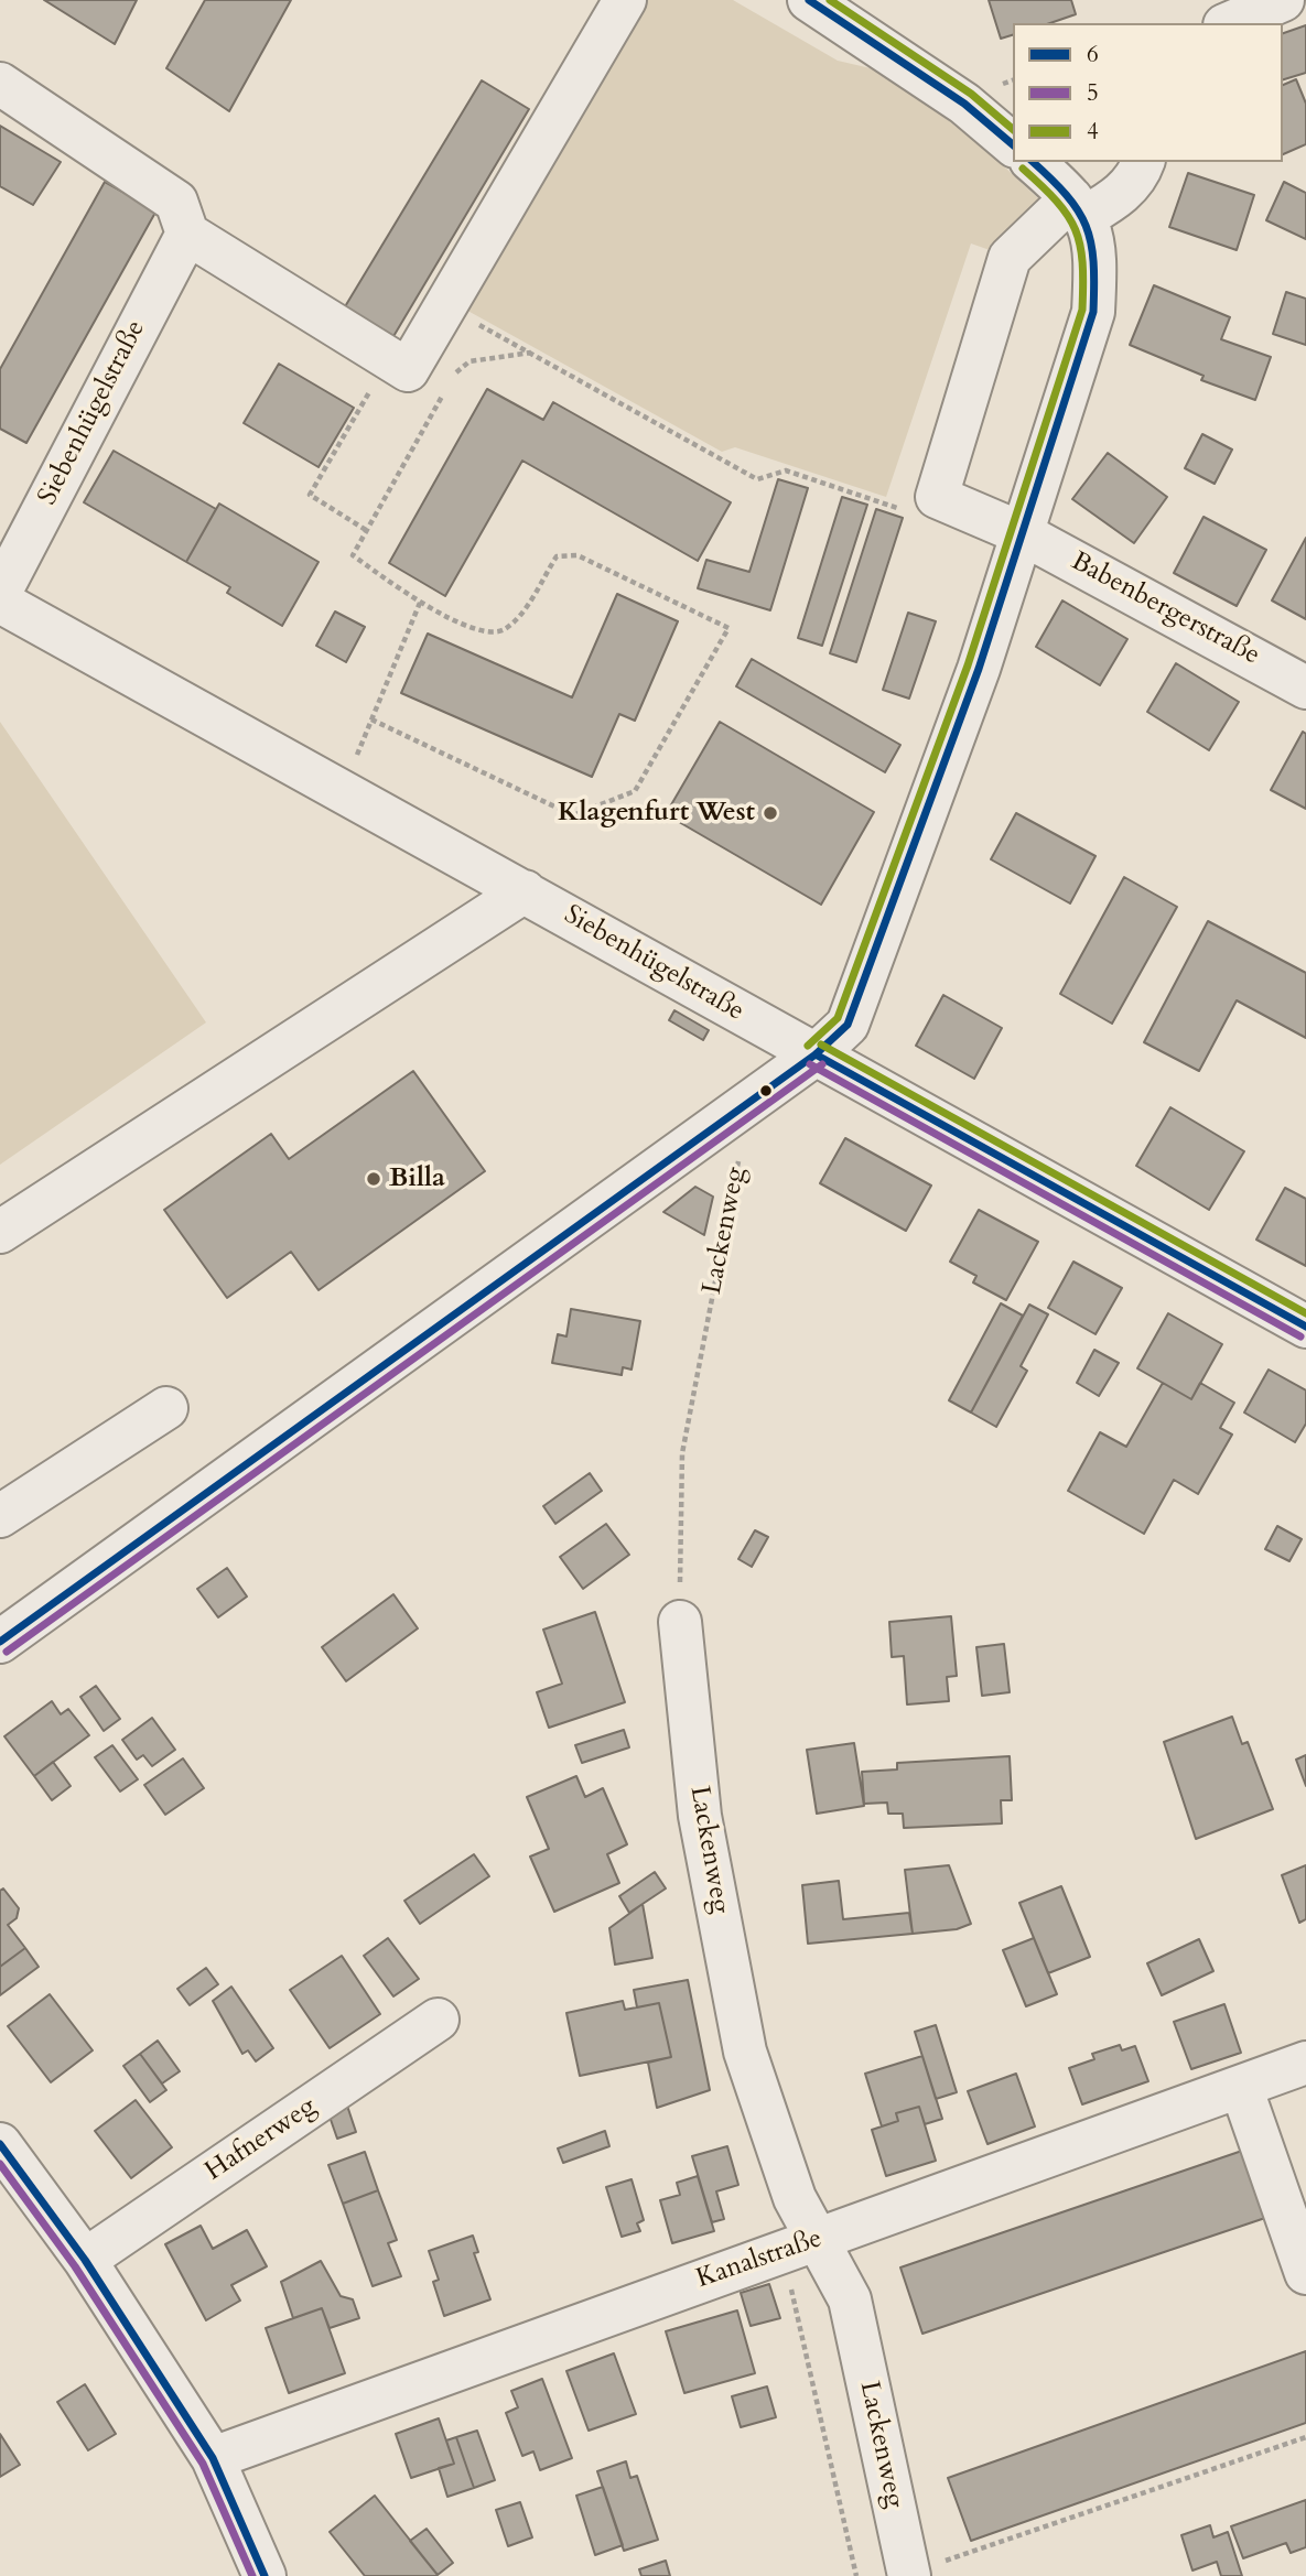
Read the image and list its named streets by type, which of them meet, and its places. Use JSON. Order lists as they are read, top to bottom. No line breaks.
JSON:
{"streets":{"street":["Siebenhügelstraße","Babenbergerstraße","Lackenweg","Hafnerweg","Kanalstraße"]},"crossings":[["Lackenweg","Kanalstraße"]],"places":["Klagenfurt West","Billa"],"lines":["transit line 6","transit line 4","transit line 5"],"legend":["6","5","4"]}
